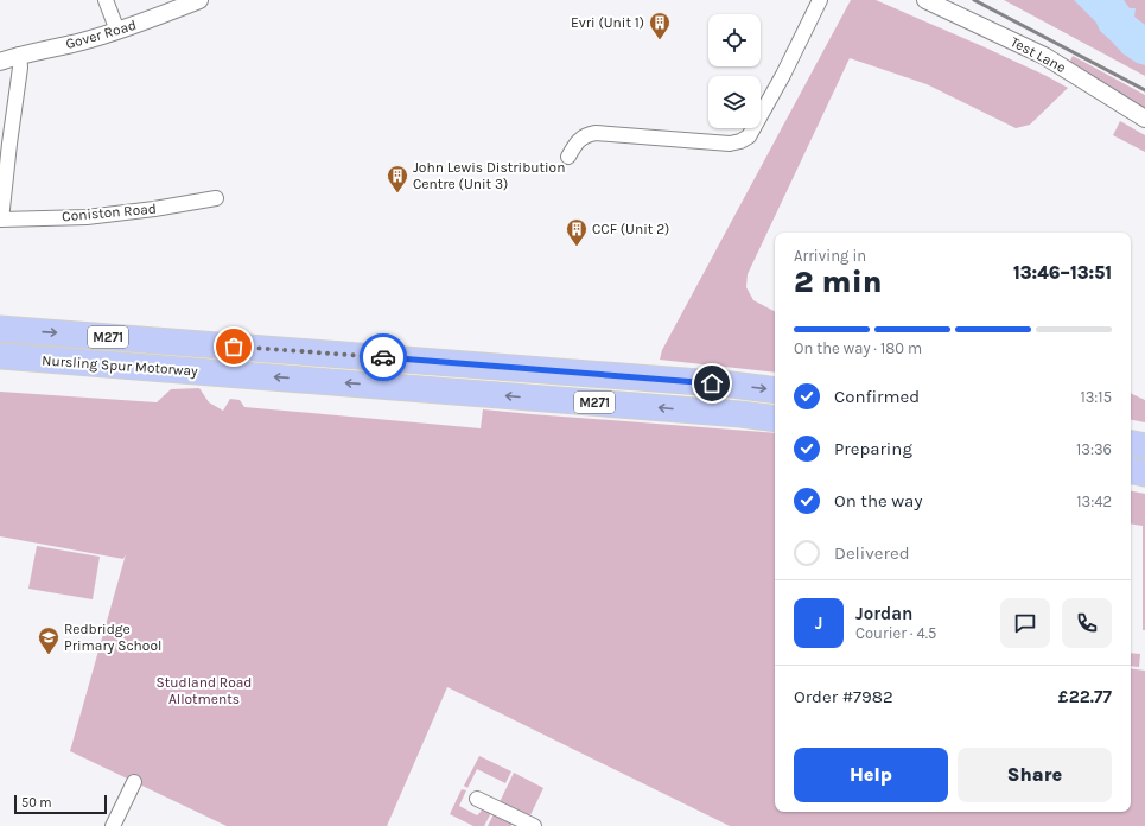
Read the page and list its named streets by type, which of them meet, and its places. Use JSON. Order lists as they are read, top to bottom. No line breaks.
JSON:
{"streets":{"highway":["M271","Nursling Spur Motorway"],"street":["Gover Road","Test Lane","Coniston Road"]},"crossings":[["Gover Road","Coniston Road"]],"parks":["Studland Road Allotments"],"places":{"building":["Evri (Unit 1)","John Lewis Distribution Centre (Unit 3)","CCF (Unit 2)"],"school or university":["Redbridge Primary School"]},"scale_bar":"50 m","page":{"heading":["2 min","Arriving in","13:46–13:51"],"panel":["Jordan","Courier · 4.5","Order #7982","£22.77"],"bar":"On the way · 180 m","list":[["Confirmed","13:15"],["Preparing","13:36"],["On the way","13:42"],"Delivered"],"round":"J","buttons":["Help","Share"],"scale":"50 m"}}
